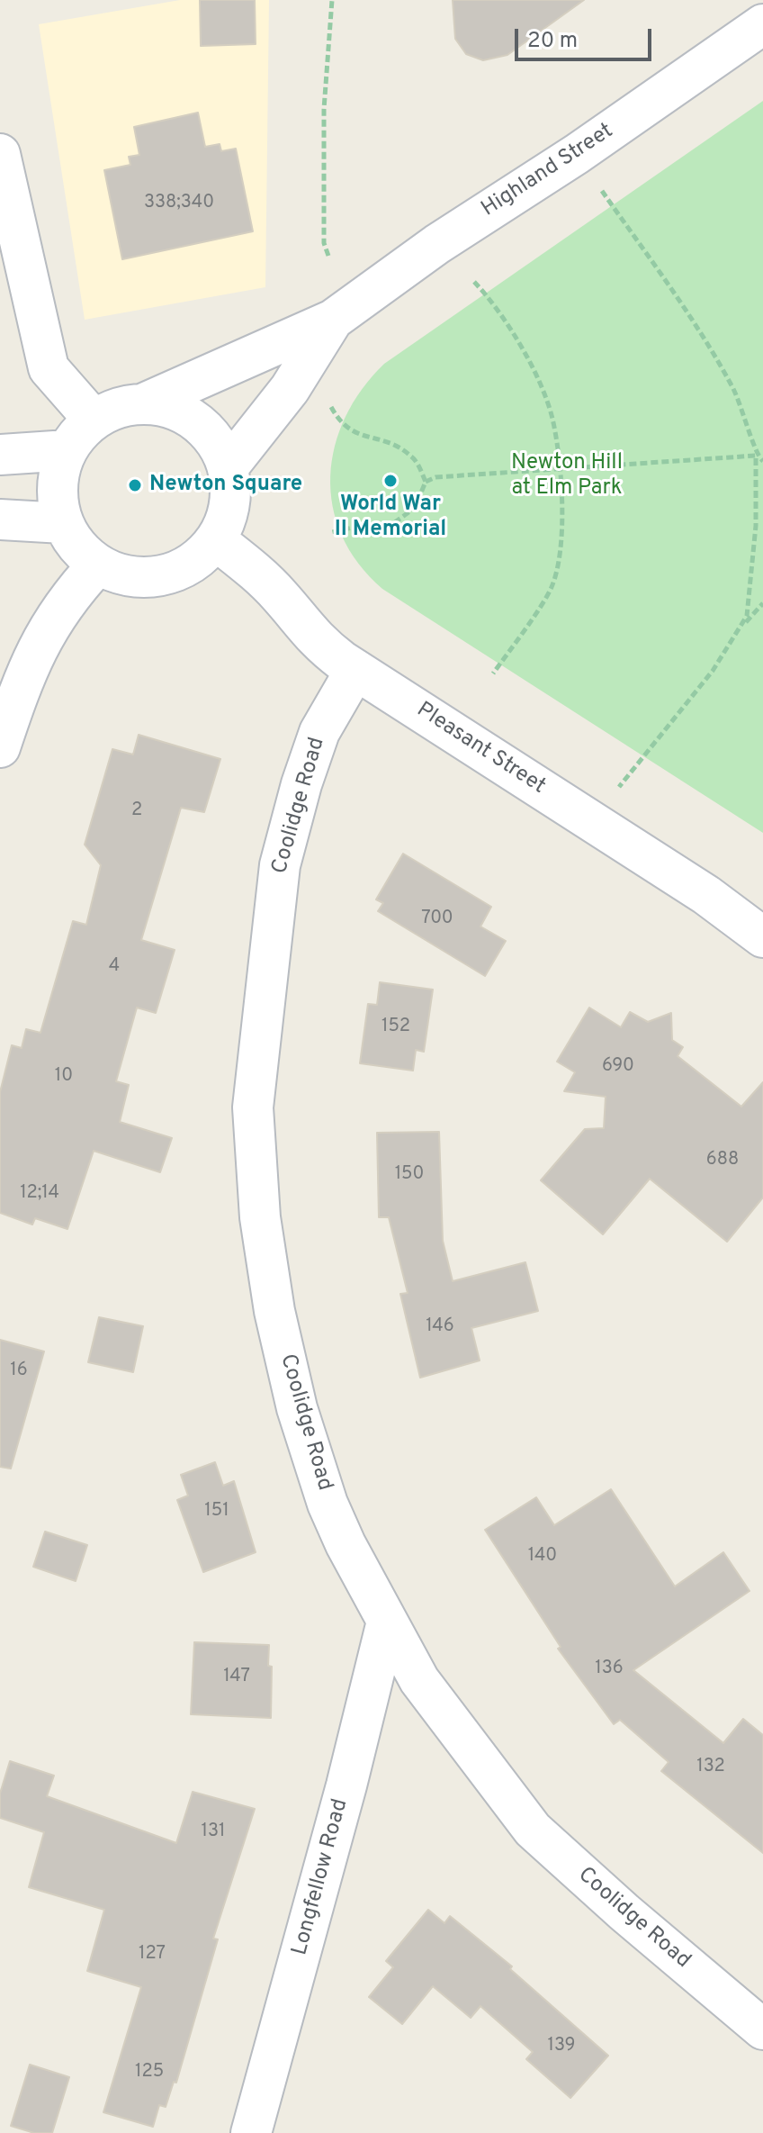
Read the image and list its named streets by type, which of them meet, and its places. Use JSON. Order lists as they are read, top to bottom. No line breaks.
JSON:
{"streets":{"street":["Highland Street","Pleasant Street","Coolidge Road","Longfellow Road"]},"crossings":[["Highland Street","Pleasant Street"],["Pleasant Street","Coolidge Road"],["Coolidge Road","Longfellow Road"]],"parks":["Newton Hill at Elm Park"],"places":["World War II Memorial","Newton Square"],"house_numbers":["338;340","2","700","4","152","690","10","688","150","12;14","146","16","151","140","136","147","132","131","127","139","125"],"scale_bar":"20 m"}
